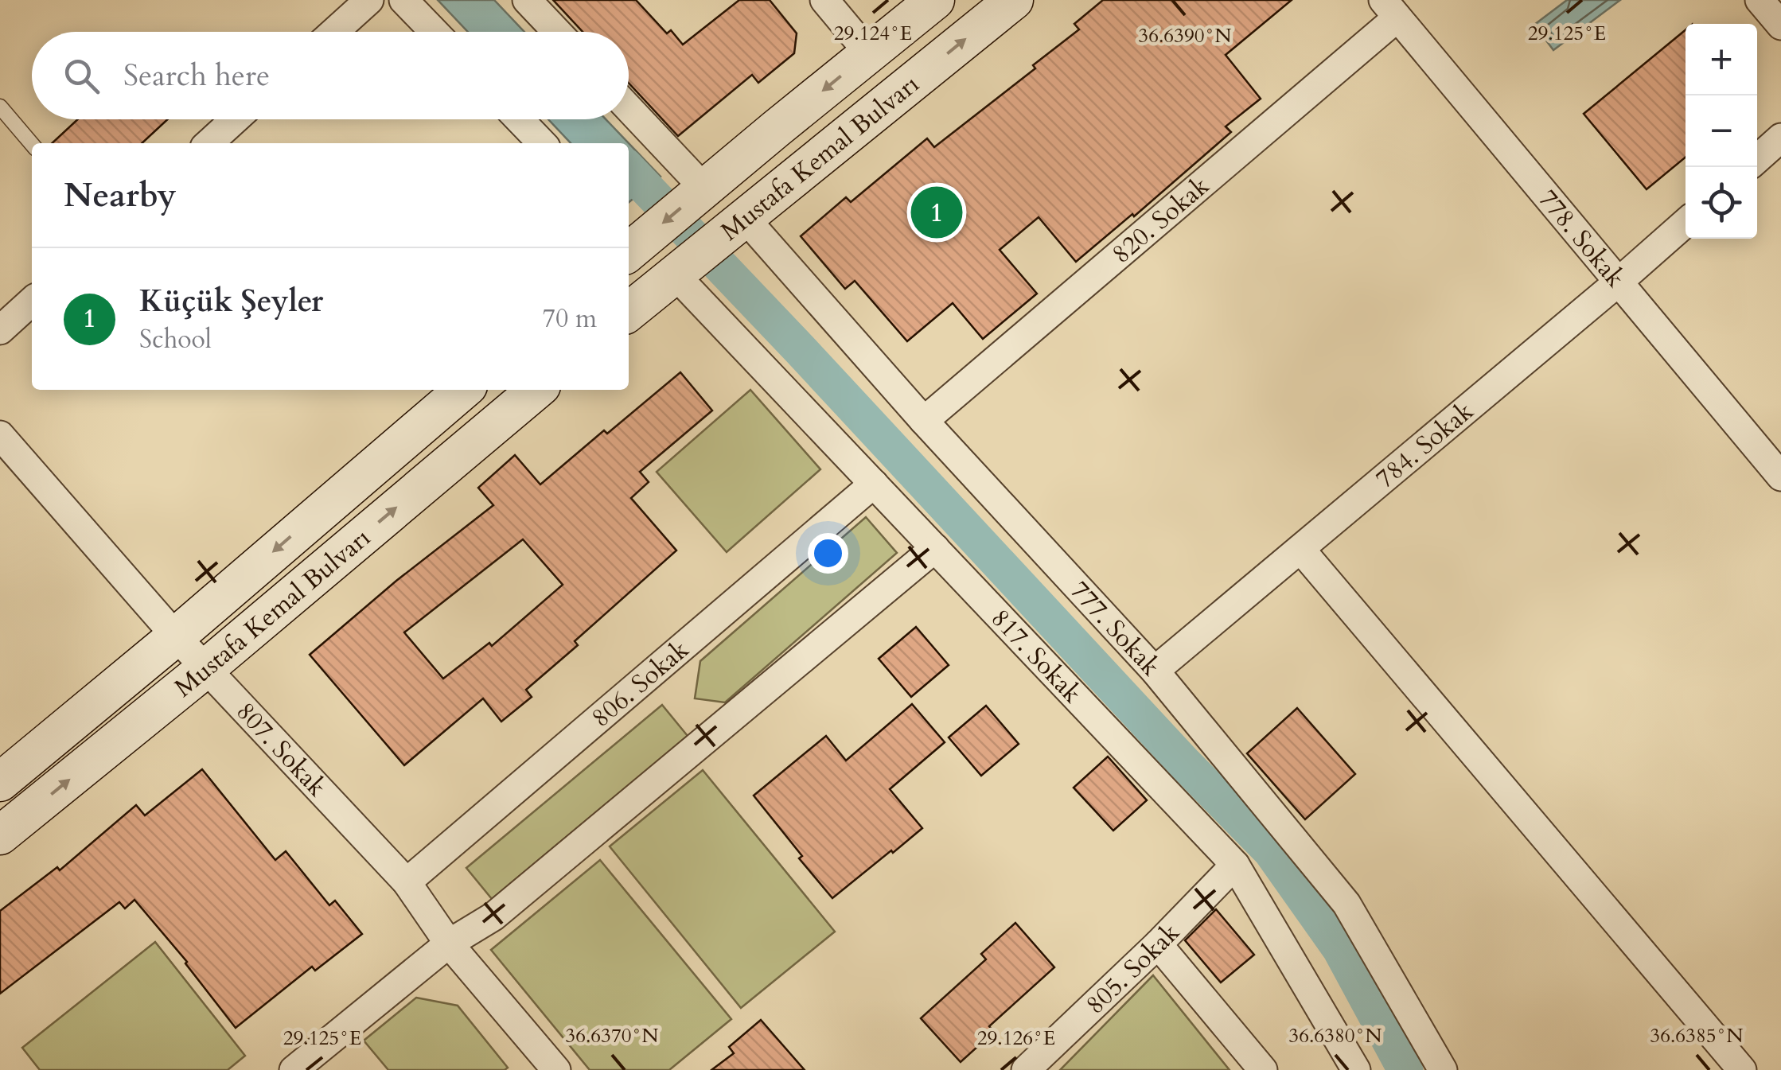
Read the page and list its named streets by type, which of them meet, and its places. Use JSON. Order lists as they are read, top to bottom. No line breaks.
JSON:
{"streets":{"main road":["Mustafa Kemal Bulvarı"],"street":["820. Sokak","778. Sokak","784. Sokak","777. Sokak","817. Sokak","806. Sokak","807. Sokak","805. Sokak"]},"crossings":[["Mustafa Kemal Bulvarı","777. Sokak"],["Mustafa Kemal Bulvarı","817. Sokak"],["Mustafa Kemal Bulvarı","807. Sokak"],["820. Sokak","778. Sokak"],["820. Sokak","777. Sokak"],["778. Sokak","784. Sokak"],["784. Sokak","777. Sokak"],["817. Sokak","806. Sokak"],["817. Sokak","805. Sokak"],["806. Sokak","807. Sokak"]],"page":{"map_buttons":["+","−"],"search":"Search here","heading":"Nearby","pins":"1","list":[{"mark":"1","name":"Küçük Şeyler","note":"School","value":"70 m"}]},"coordinates":["29.124°E","29.125°E","36.6390°N","36.6370°N","36.6380°N","36.6385°N","29.126°E"]}
